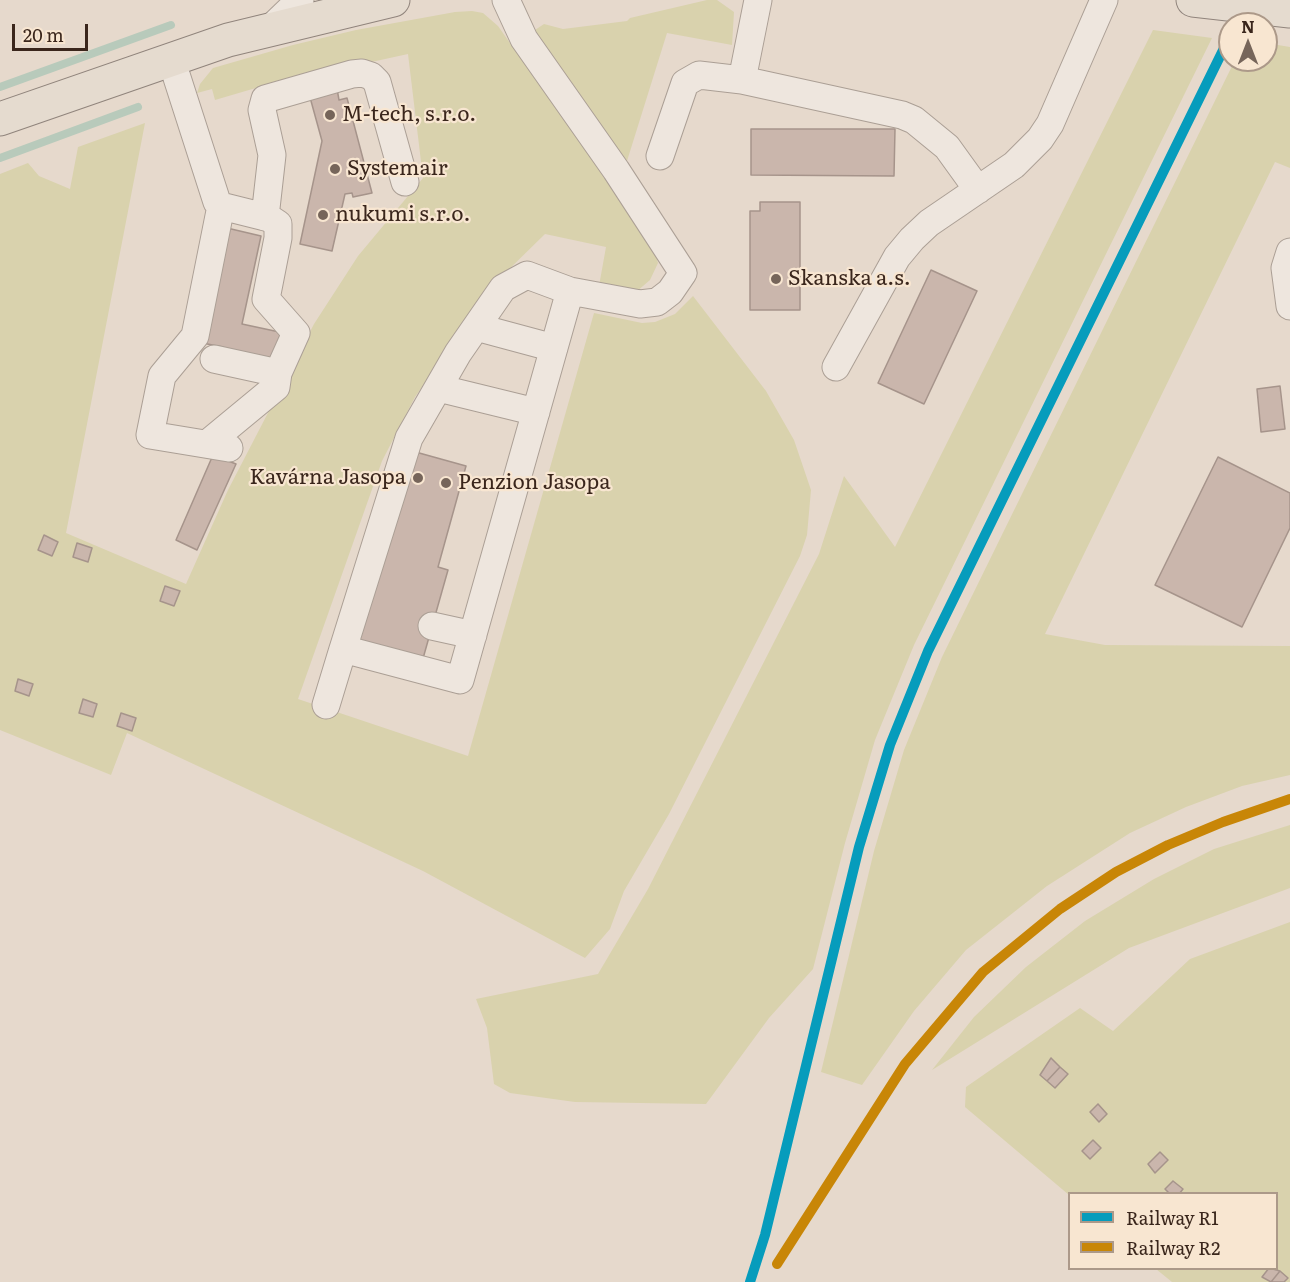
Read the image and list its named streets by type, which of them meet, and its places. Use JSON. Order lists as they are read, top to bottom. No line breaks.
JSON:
{"places":["M-tech, s.r.o.","Systemair","nukumi s.r.o.","Skanska a.s.","Kavárna Jasopa","Penzion Jasopa"],"lines":["rail line R1","rail line R2"],"legend":["Railway R1","Railway R2"],"scale_bar":"20 m","north":"top"}
